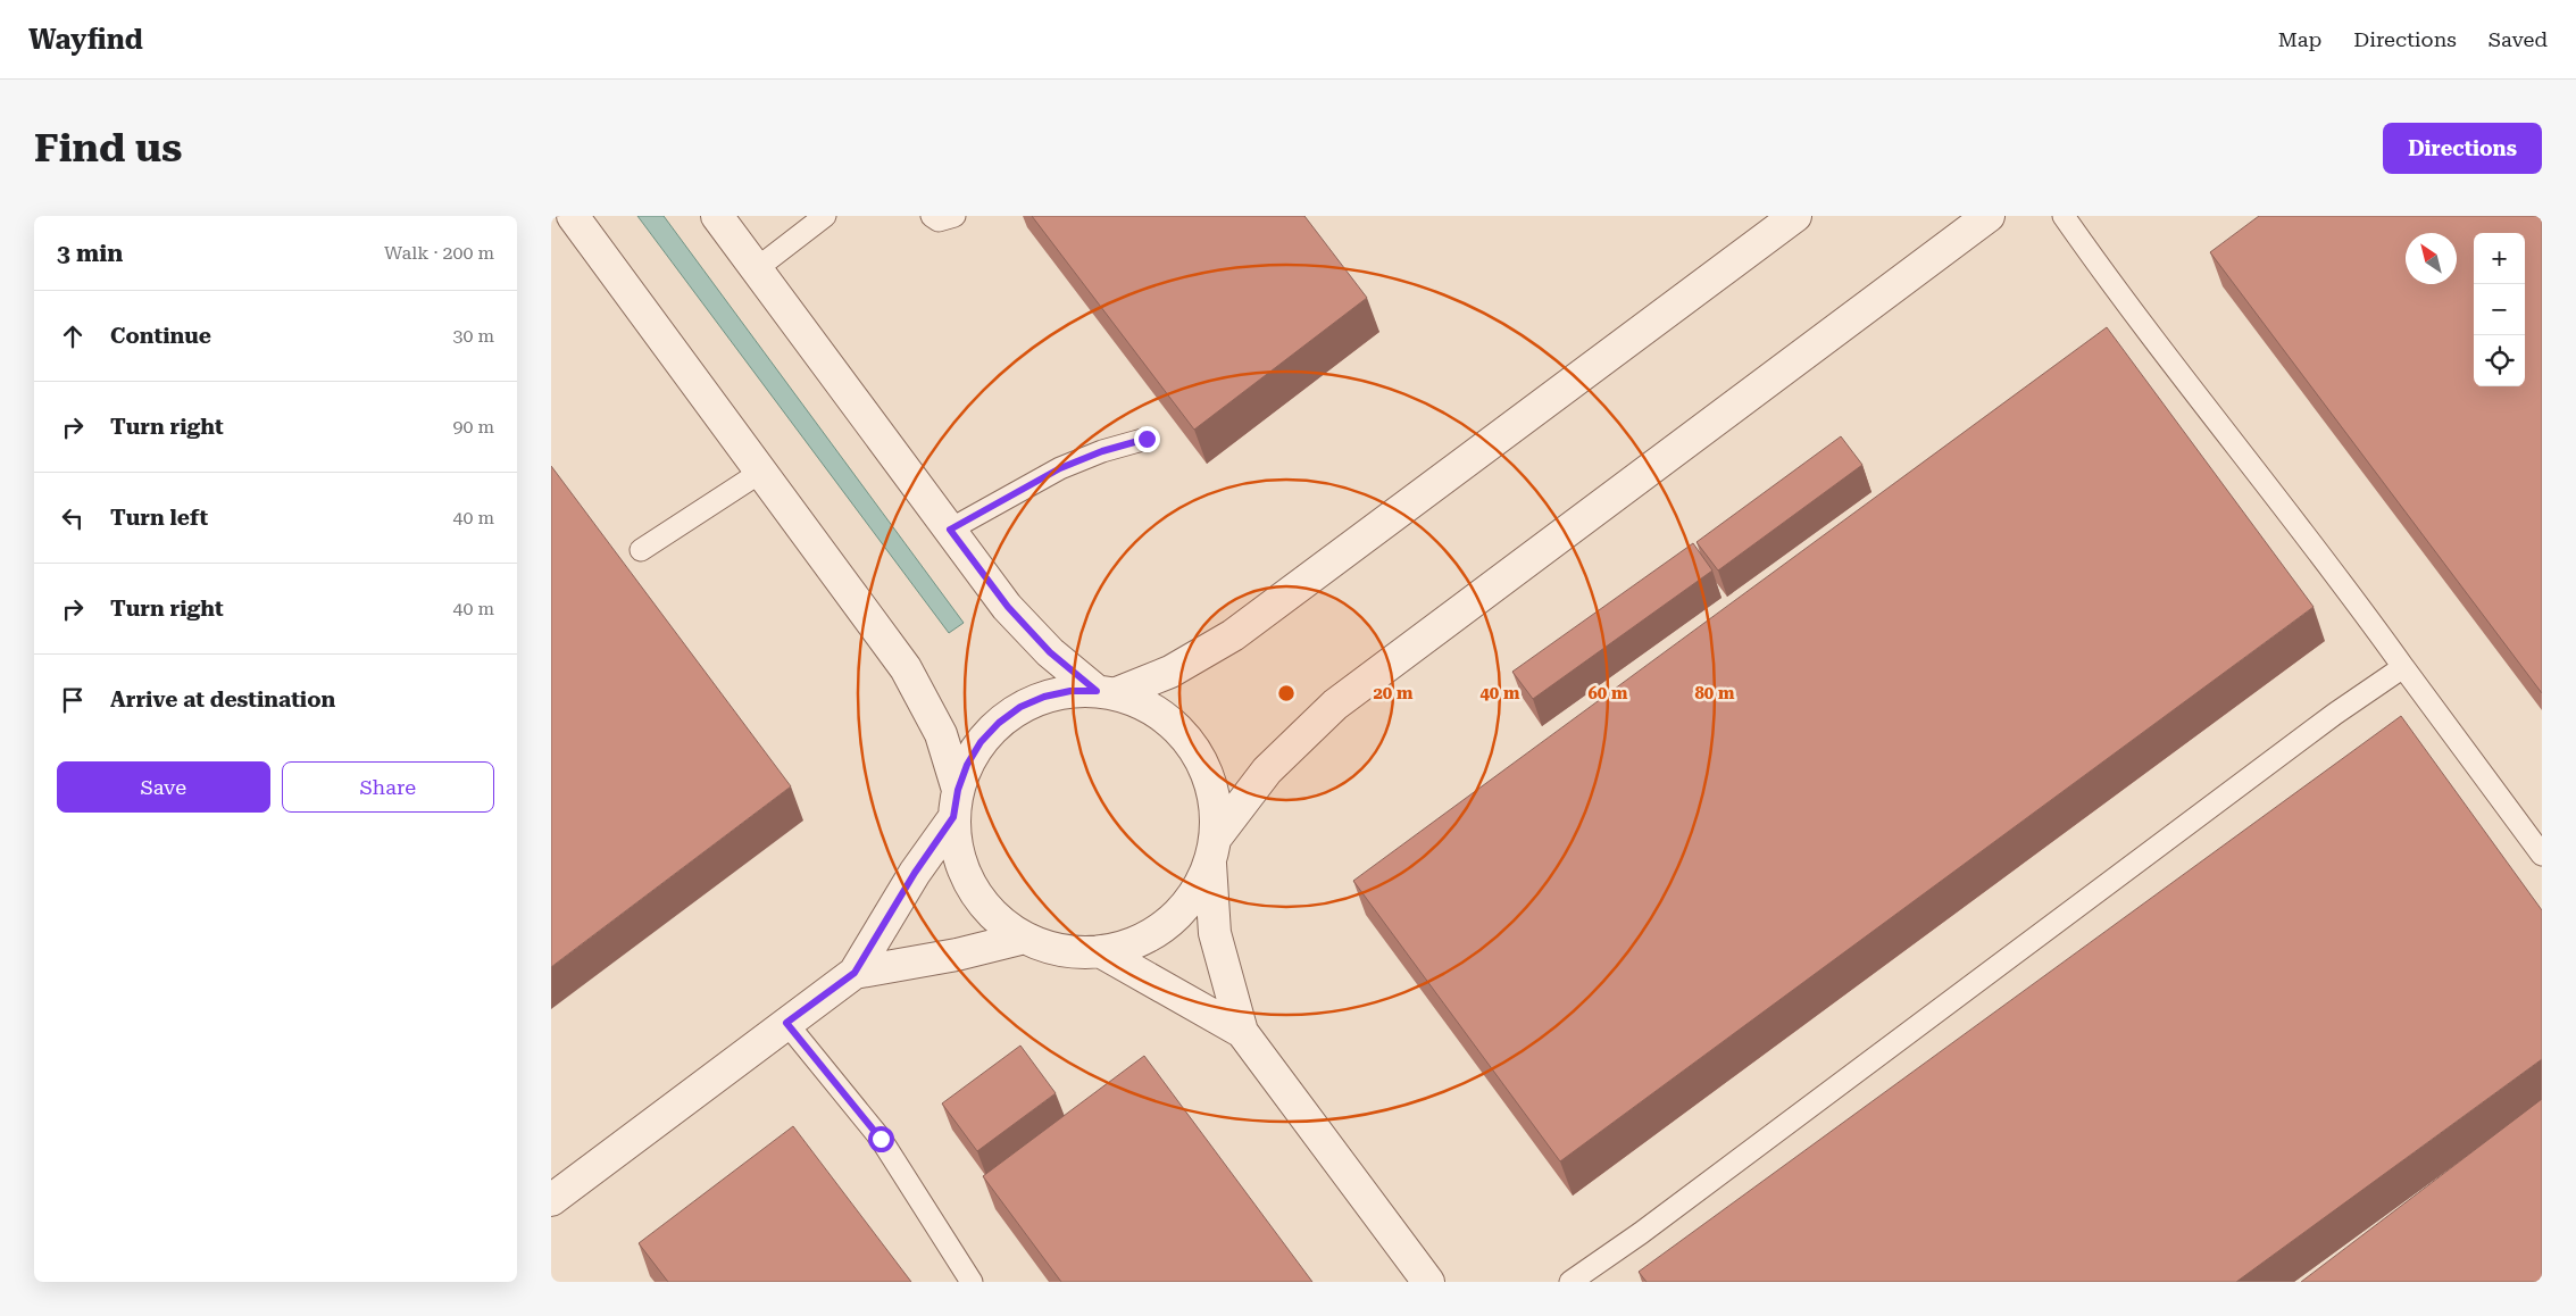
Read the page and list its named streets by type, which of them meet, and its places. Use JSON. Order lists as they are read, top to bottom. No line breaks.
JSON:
{"north":"top left","page":{"header":"Wayfind","nav":["Map","Directions","Saved"],"buttons":["Directions",["Save","Share"]],"title":"Find us","heading":["3 min","Walk · 200 m"],"map_buttons":["+","−"],"list":[["Continue","30 m"],["Turn right","90 m"],["Turn left","40 m"],["Turn right","40 m"],"Arrive at destination"]},"rings":["20 m","40 m","60 m","80 m"]}
